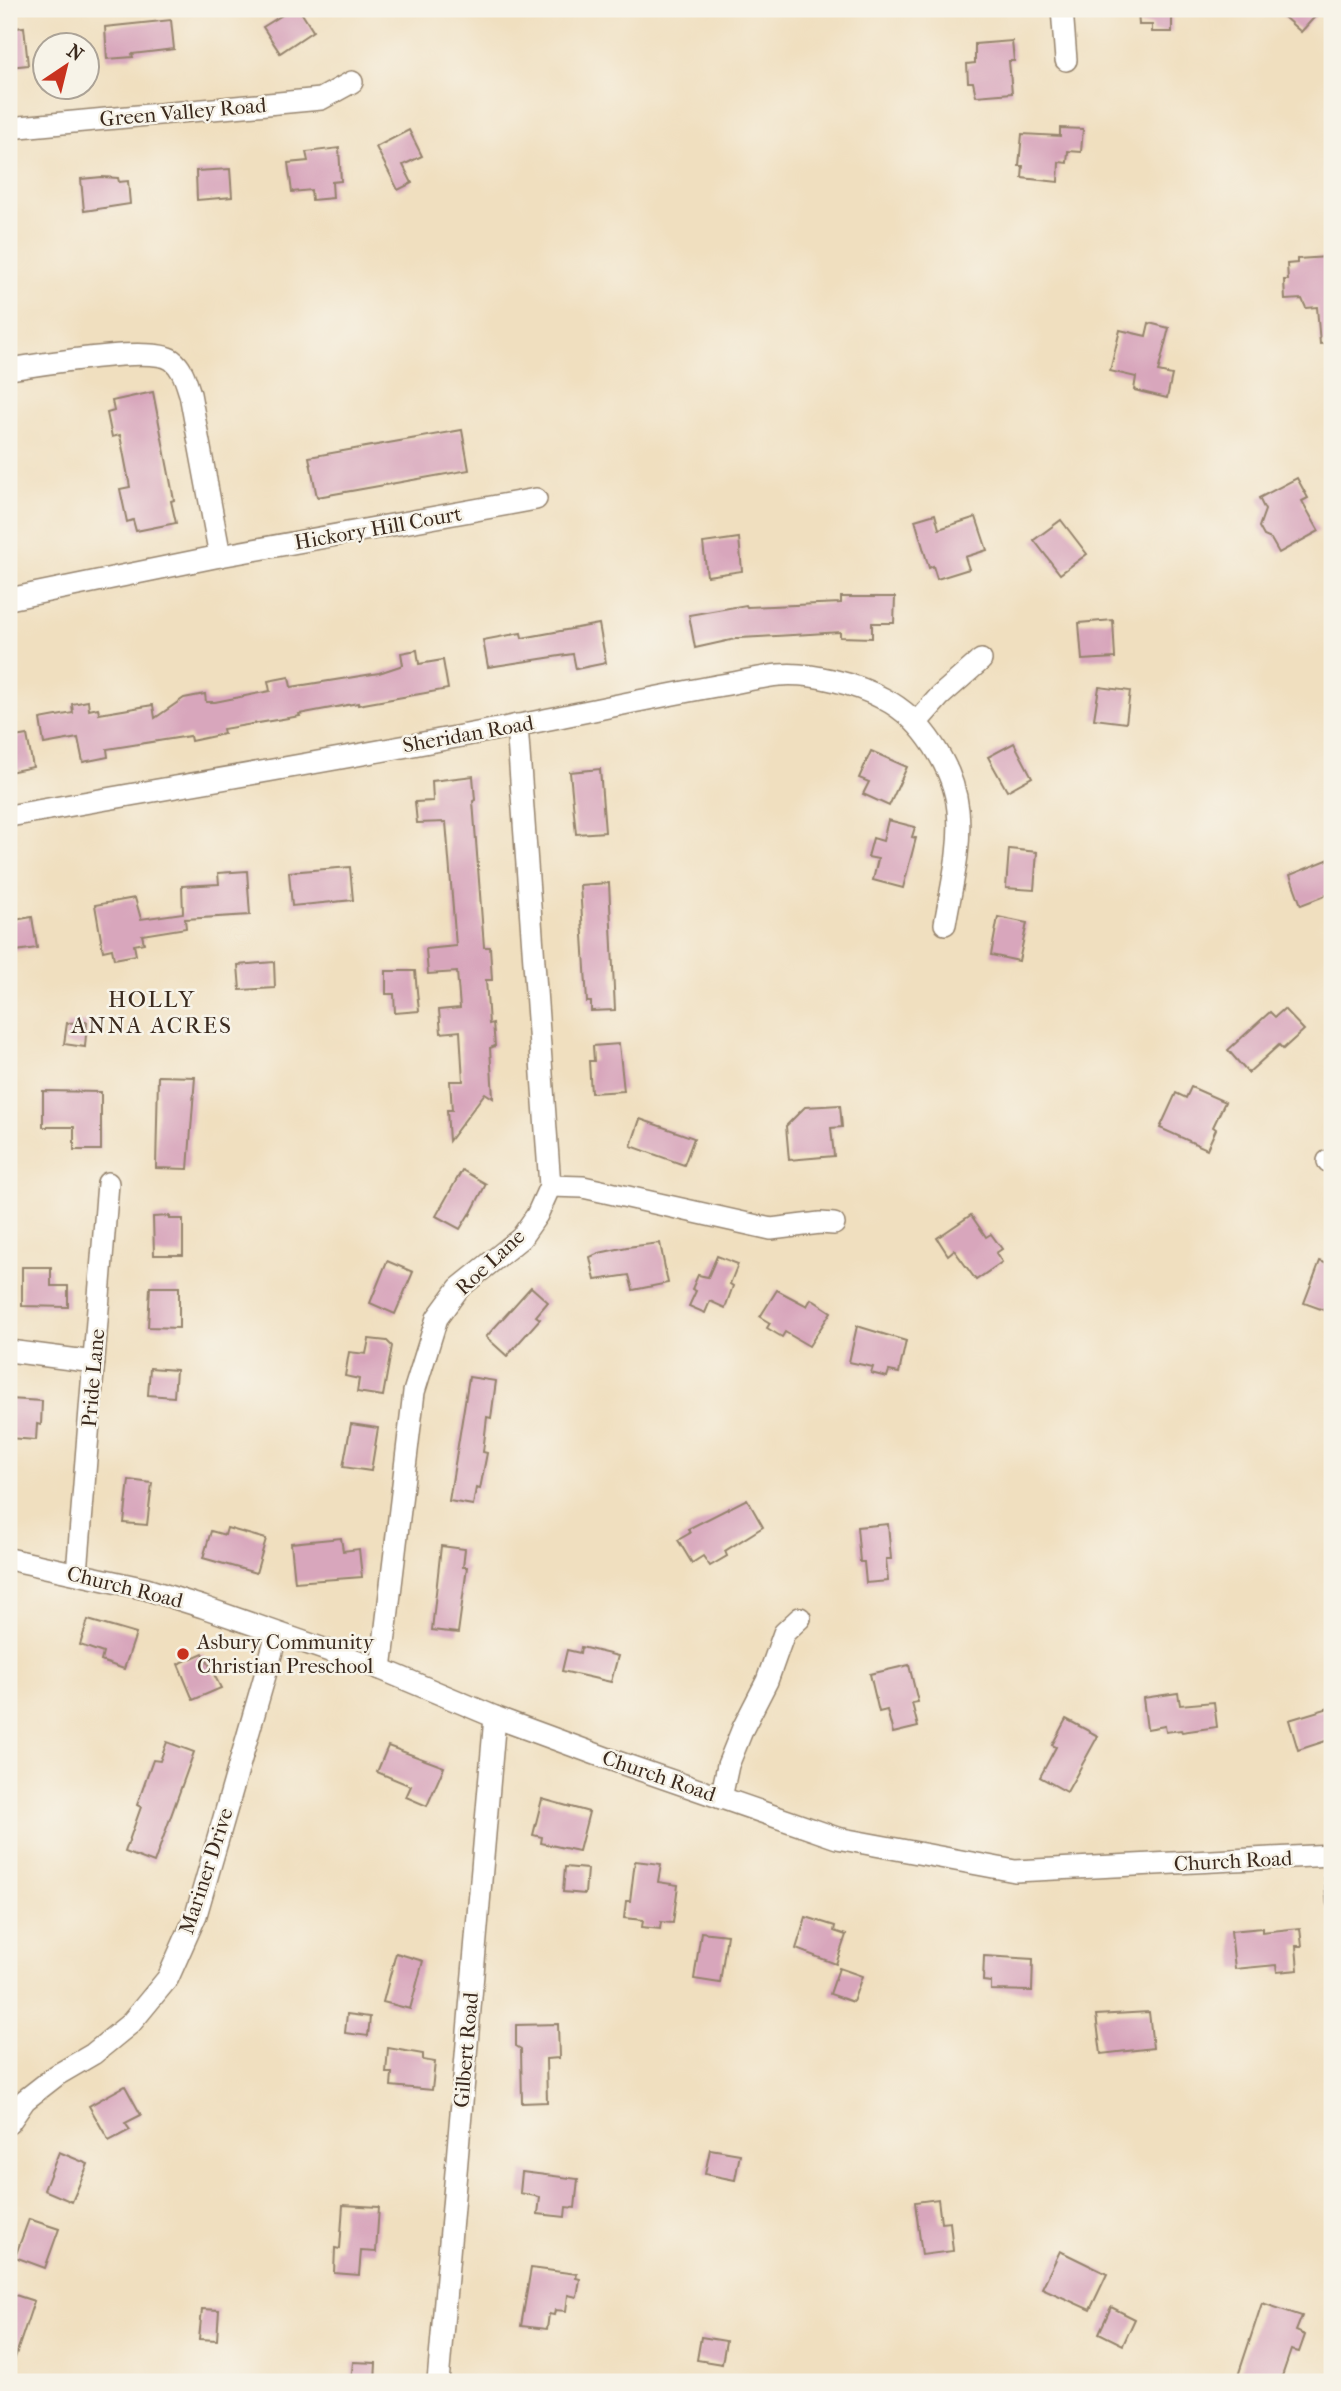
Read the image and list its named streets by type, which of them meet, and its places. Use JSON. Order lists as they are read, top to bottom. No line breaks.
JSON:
{"streets":{"street":["Green Valley Road","Hickory Hill Court","Sheridan Road","Roe Lane","Pride Lane","Church Road","Mariner Drive","Gilbert Road"]},"crossings":[["Sheridan Road","Roe Lane"],["Roe Lane","Church Road"],["Pride Lane","Church Road"],["Church Road","Mariner Drive"],["Church Road","Gilbert Road"]],"districts":["HOLLY ANNA ACRES"],"places":["Asbury Community Christian Preschool"],"north":"top right"}
